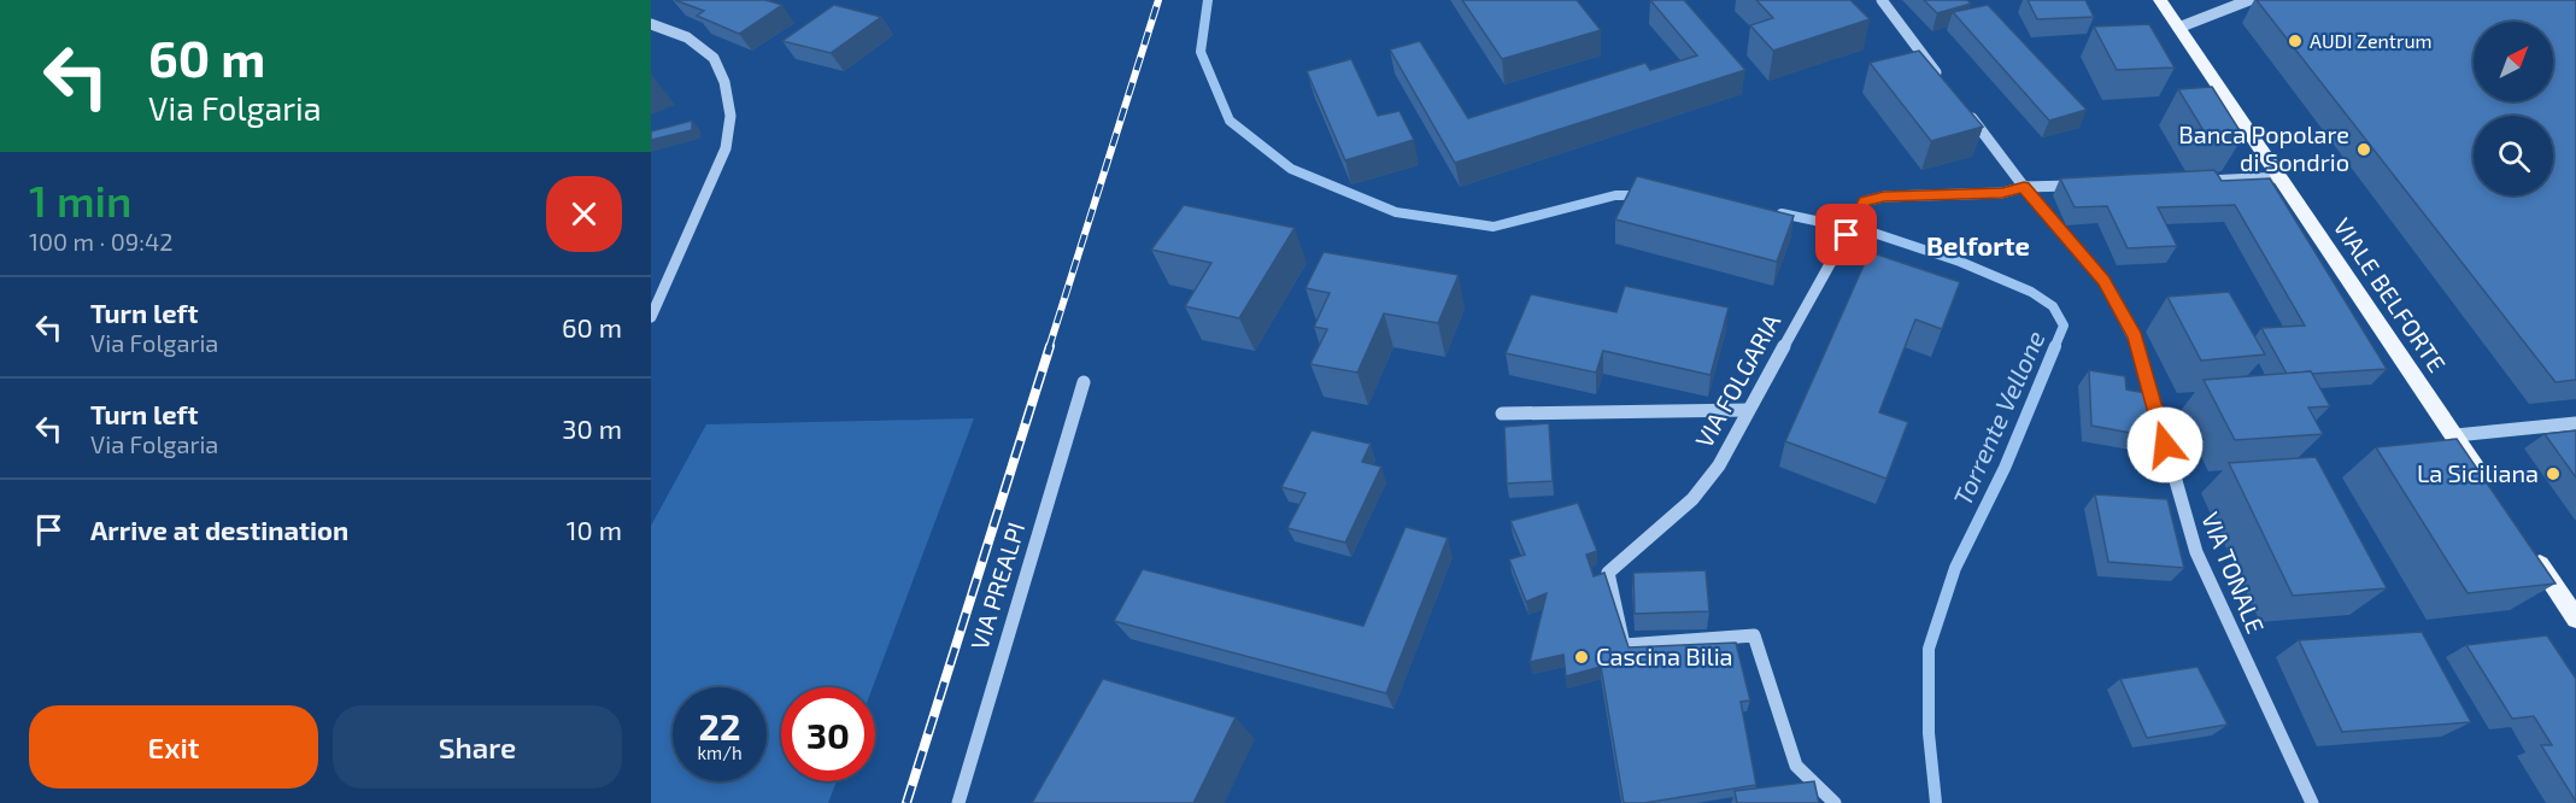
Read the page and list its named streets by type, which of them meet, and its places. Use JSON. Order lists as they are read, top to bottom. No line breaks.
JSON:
{"streets":{"main road":["VIALE BELFORTE"],"street":["VIA FOLGARIA","VIA TONALE","VIA PREALPI"]},"crossings":[["VIA FOLGARIA","VIA TONALE"]],"districts":["Belforte"],"water":["Torrente Vellone"],"places":["AUDI Zentrum","Banca Popolare di Sondrio","La Siciliana","Cascina Bilia"],"north":"top right","page":{"turn":["60 m","Via Folgaria"],"heading":["1 min","100 m · 09:42"],"list":[{"name":"Turn left","note":"Via Folgaria","value":"60 m"},{"name":"Turn left","note":"Via Folgaria","value":"30 m"},{"name":"Arrive at destination","value":"10 m"}],"speed":"22 km/h","limit":"30","buttons":["Exit","Share"]}}
